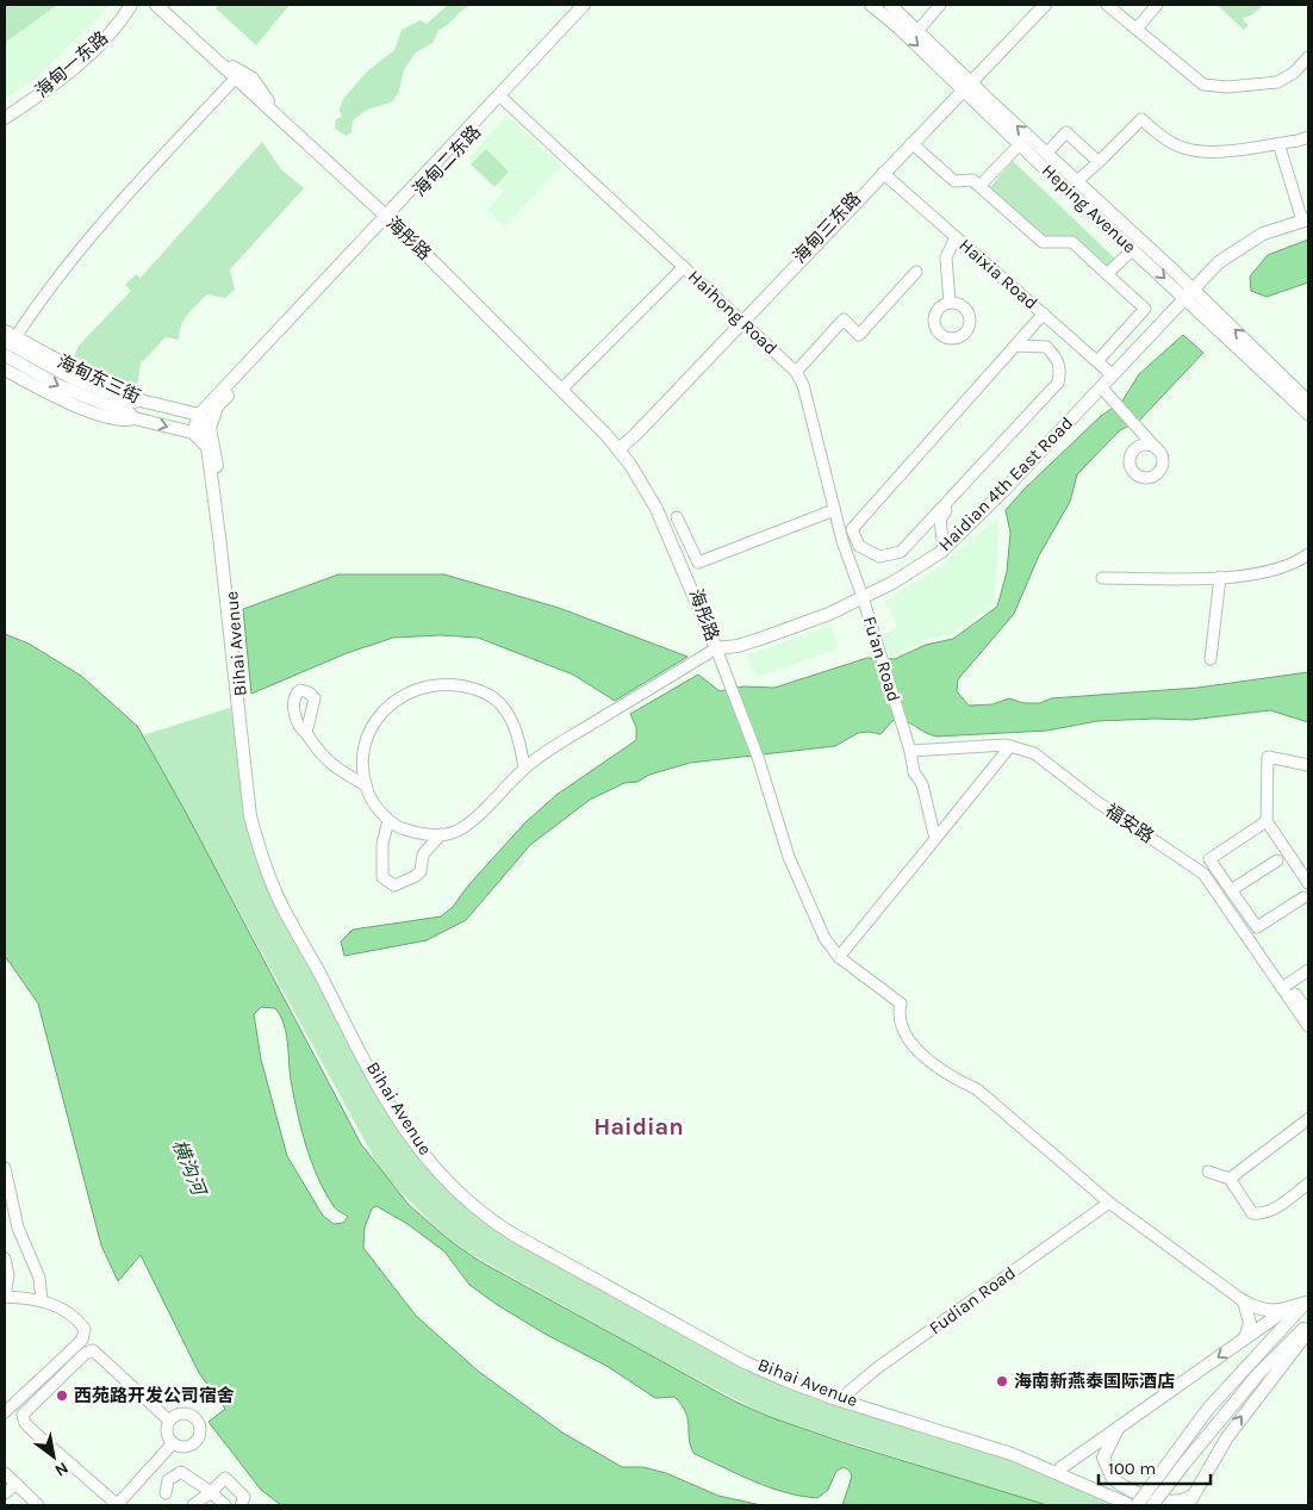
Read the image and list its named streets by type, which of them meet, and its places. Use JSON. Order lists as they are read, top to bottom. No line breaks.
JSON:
{"streets":{"main road":["海甸一东路","海甸二东路","Heping Avenue","海甸三东路","海彤路","海甸东三街","Haidian 4th East Road","Bihai Avenue"],"street":["Haixia Road","Haihong Road","Fu'an Road","福安路","Fudian Road"]},"crossings":[["海甸二东路","海彤路"],["海甸二东路","Haihong Road"],["海甸二东路","海甸东三街"],["海甸二东路","Bihai Avenue"],["Heping Avenue","海甸三东路"],["Heping Avenue","Haidian 4th East Road"],["海甸三东路","Haihong Road"],["海彤路","Haidian 4th East Road"],["Haixia Road","Haidian 4th East Road"],["Haihong Road","Haidian 4th East Road"],["Haihong Road","Fu'an Road"],["海甸东三街","Bihai Avenue"],["Haidian 4th East Road","Fu'an Road"],["Bihai Avenue","Fudian Road"],["Fu'an Road","福安路"]],"districts":["Haidian"],"water":["横沟河"],"places":["海南新燕泰国际酒店","西苑路开发公司宿舍"],"scale_bar":"100 m","north":"bottom right"}
